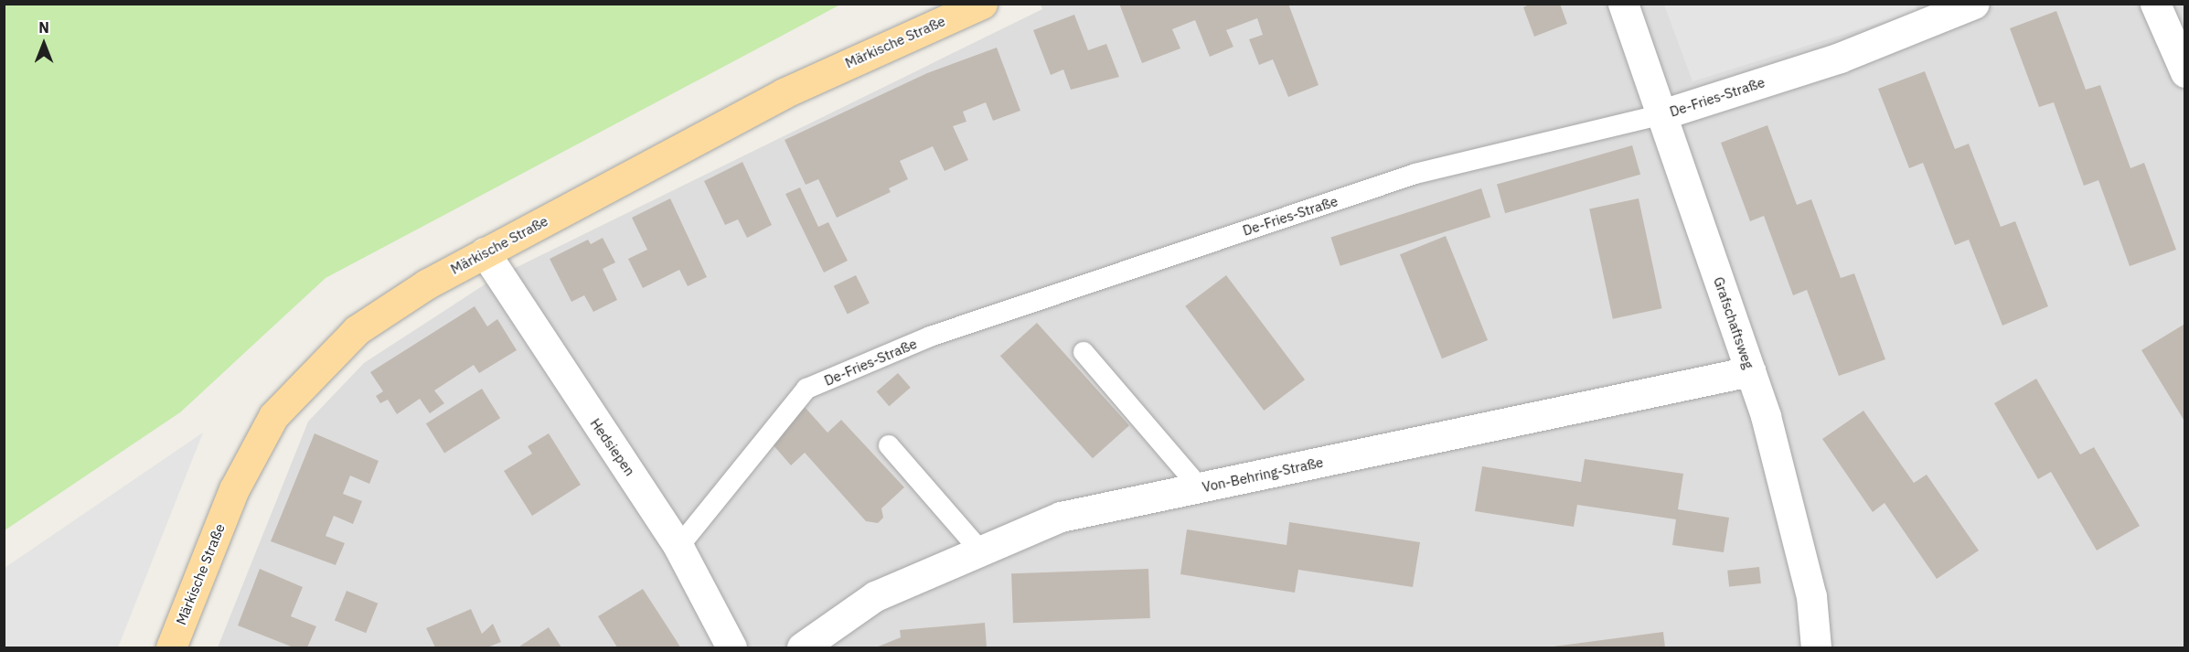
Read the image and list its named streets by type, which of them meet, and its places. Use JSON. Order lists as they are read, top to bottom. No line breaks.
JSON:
{"streets":{"main road":["Märkische Straße"],"street":["De-Fries-Straße","Grafschaftsweg","Hedsiepen","Von-Behring-Straße"]},"crossings":[["Märkische Straße","Hedsiepen"],["De-Fries-Straße","Grafschaftsweg"],["De-Fries-Straße","Hedsiepen"],["Grafschaftsweg","Von-Behring-Straße"]],"north":"top"}
